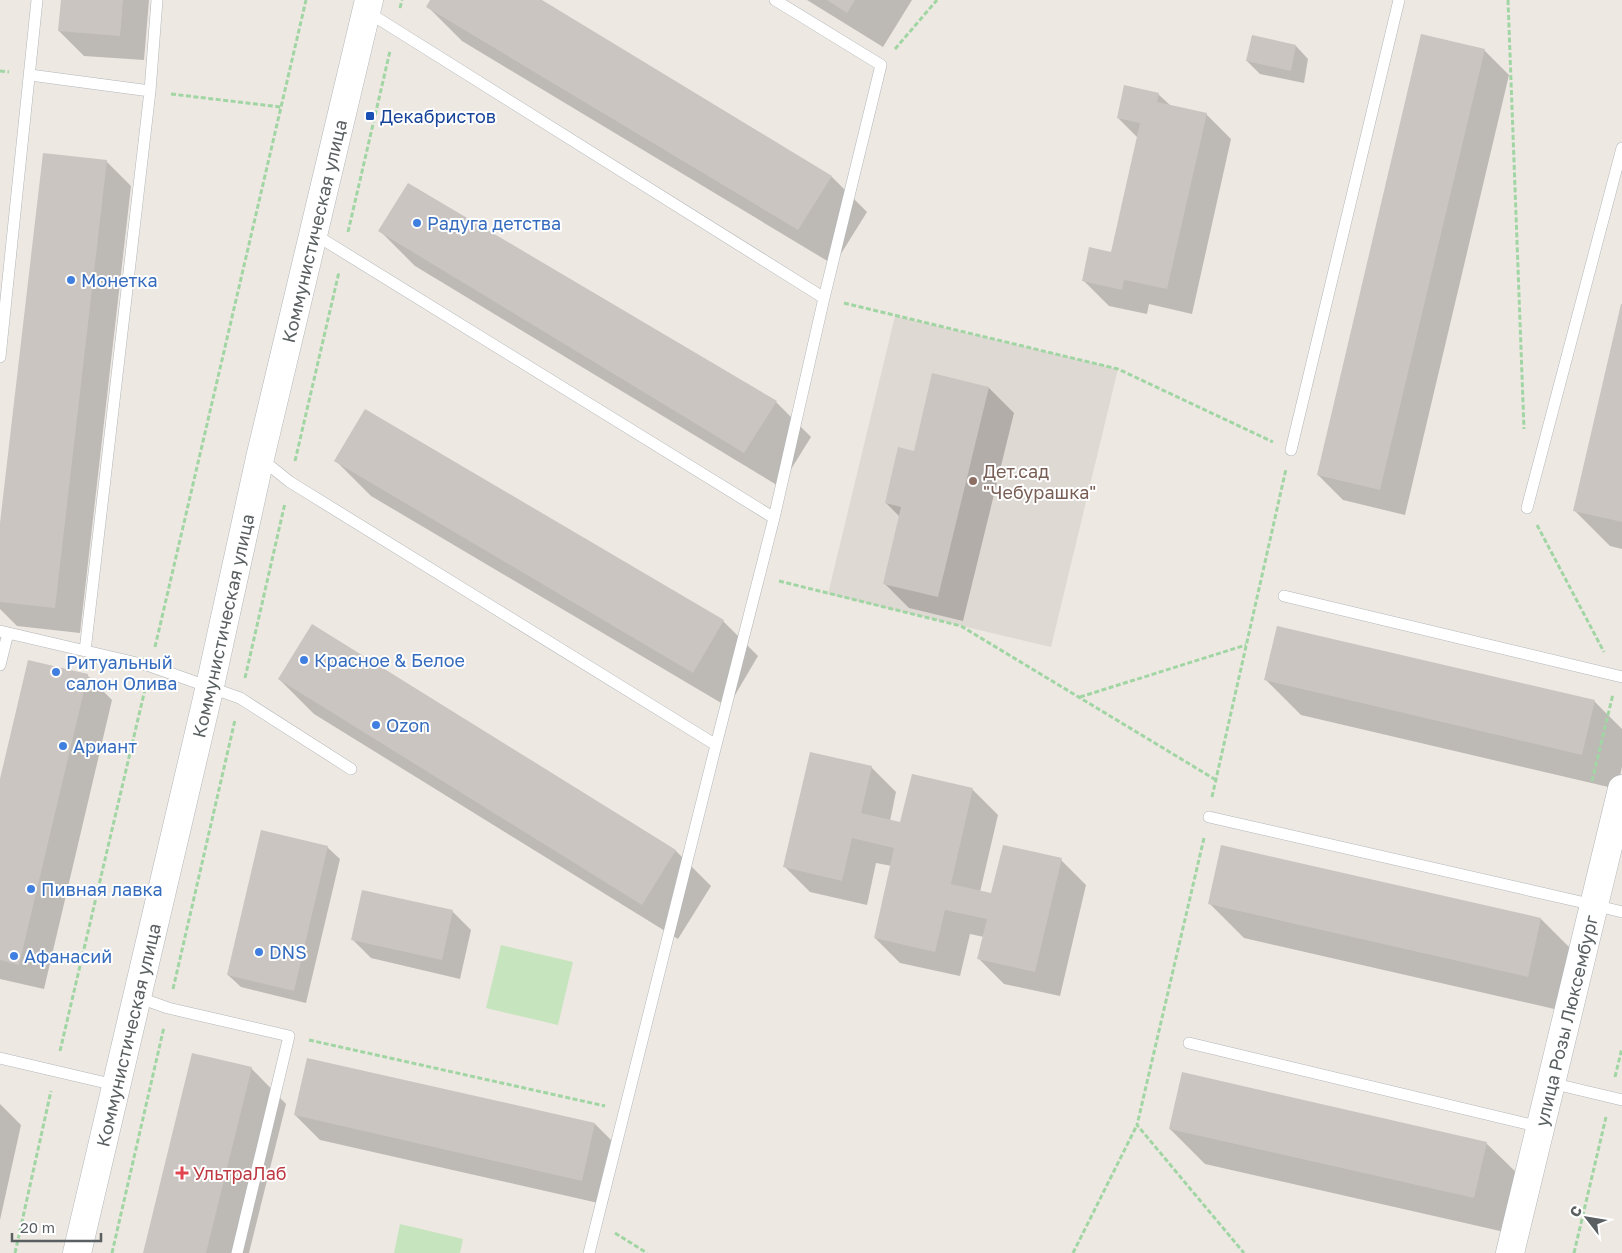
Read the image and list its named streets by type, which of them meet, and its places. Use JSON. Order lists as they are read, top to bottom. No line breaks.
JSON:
{"streets":{"street":["Коммунистическая улица","улица Розы Люксембург"]},"places":{"transit":["Декабристов"],"other":["Радуга детства","Монетка","Дет.сад \"Чебурашка\"","Красное & Белое","Ритуальный салон Олива","Ozon","Ариант","Пивная лавка","DNS","Афанасий"],"health":["УльтраЛаб"]},"scale_bar":"20 m","north":"top left"}
